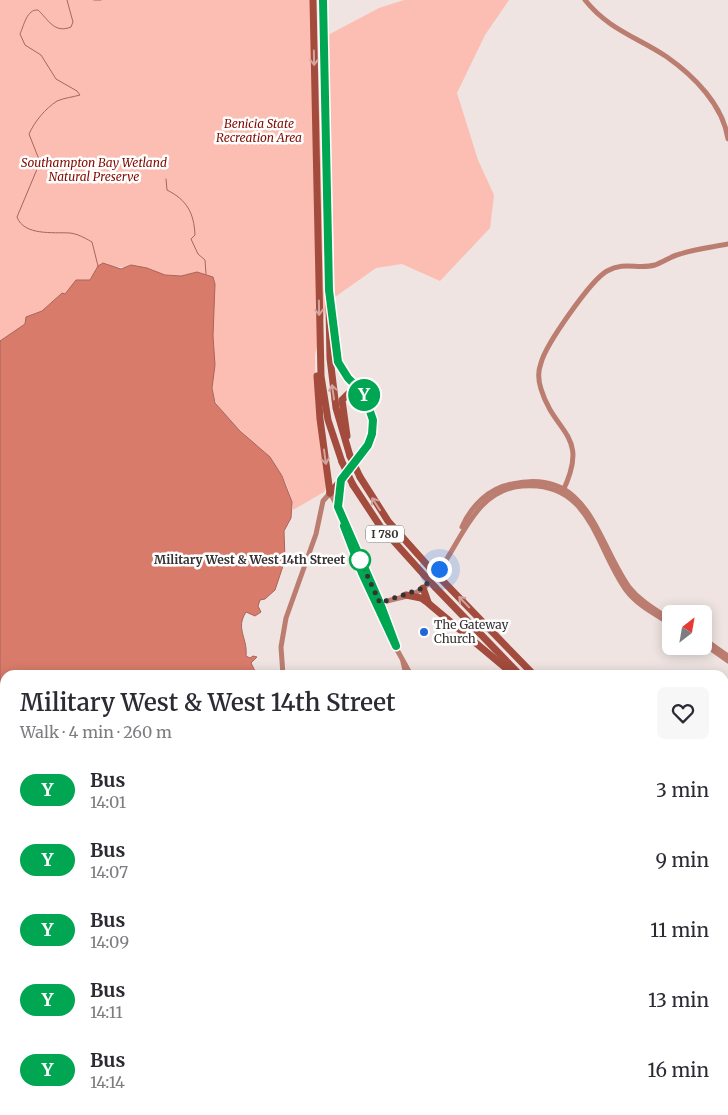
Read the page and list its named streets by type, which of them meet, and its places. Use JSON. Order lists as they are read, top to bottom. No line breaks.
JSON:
{"streets":{"highway":["I 780"]},"parks":["Benicia State Recreation Area","Southampton Bay Wetland Natural Preserve"],"places":["Military West & West 14th Street","The Gateway Church"],"lines":["bus line Y"],"north":"top right","page":{"on_map":"Y","heading":["Military West & West 14th Street","Walk · 4 min · 260 m"],"list":[{"mark":"Y","name":"Bus","note":"14:01","value":"3 min"},{"mark":"Y","name":"Bus","note":"14:07","value":"9 min"},{"mark":"Y","name":"Bus","note":"14:09","value":"11 min"},{"mark":"Y","name":"Bus","note":"14:11","value":"13 min"},{"mark":"Y","name":"Bus","note":"14:14","value":"16 min"}]}}
